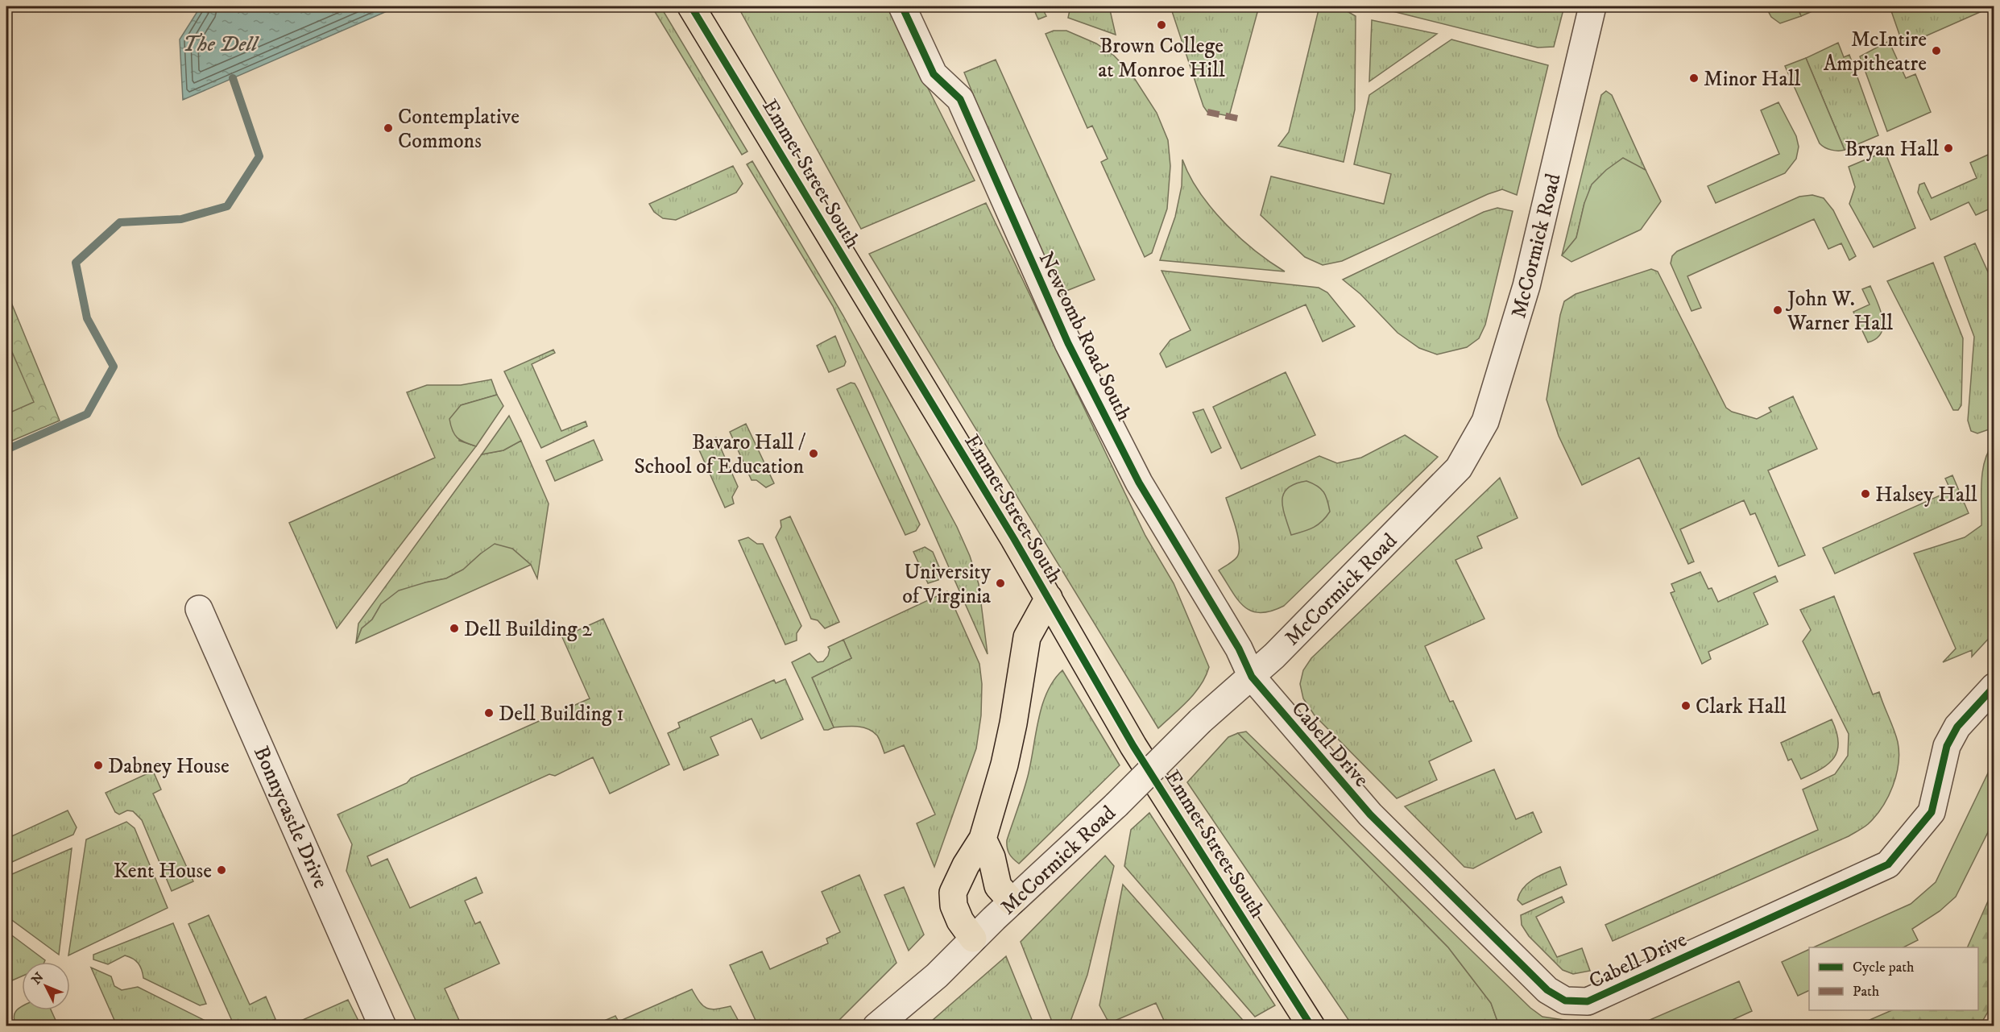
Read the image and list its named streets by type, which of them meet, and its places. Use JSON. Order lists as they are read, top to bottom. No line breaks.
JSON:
{"streets":{"main road":["Emmet Street South"],"street":["McCormick Road","Newcomb Road South","Cabell Drive","Bonnycastle Drive"]},"crossings":[["McCormick Road","Newcomb Road South"],["McCormick Road","Cabell Drive"],["Newcomb Road South","Cabell Drive"]],"water":["The Dell"],"places":["Brown College at Monroe Hill","McIntire Ampitheatre","Minor Hall","Contemplative Commons","Bryan Hall","John W. Warner Hall","Bavaro Hall / School of Education","Halsey Hall","University of Virginia","Dell Building 2","Clark Hall","Dell Building 1","Dabney House","Kent House"],"legend":["Cycle path","Path"],"north":"top left"}
